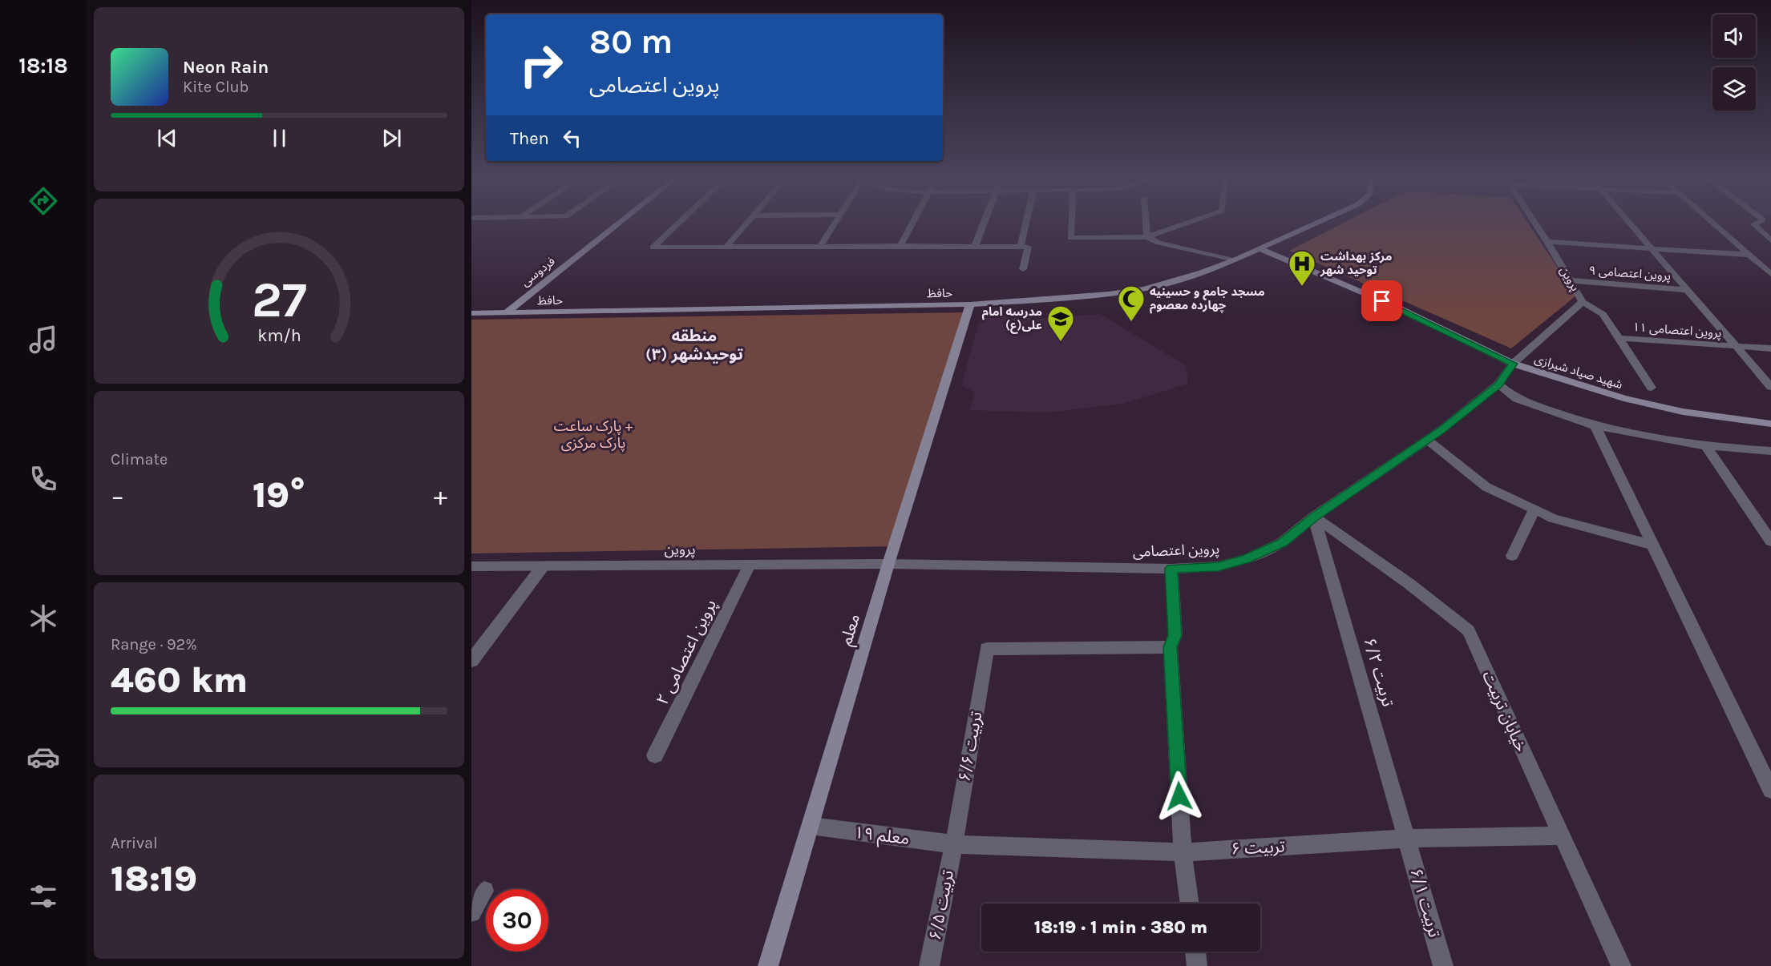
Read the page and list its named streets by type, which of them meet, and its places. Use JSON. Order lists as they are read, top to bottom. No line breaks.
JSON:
{"streets":{"main road":["فردوسی","حافظ","شهید صیاد شیرازی","معلم"],"street":["پروین اعتصامی ۹","پروین","پروین اعتصامی ۱۱","پروین اعتصامی","پروین اعتصامی ۲","تربیت ۶/۲","خیابان تربیت","تربیت ۶/۶","معلم ۱۹","تربیت ۶","تربیت ۶/۱","تربیت ۶/۵"]},"crossings":[["فردوسی","حافظ"],["پروین اعتصامی ۹","پروین"],["پروین","شهید صیاد شیرازی"],["پروین","پروین اعتصامی"],["پروین","معلم"],["پروین","پروین اعتصامی ۲"],["حافظ","شهید صیاد شیرازی"],["حافظ","معلم"],["شهید صیاد شیرازی","پروین اعتصامی"],["پروین اعتصامی","معلم"],["پروین اعتصامی","تربیت ۶/۲"],["پروین اعتصامی","خیابان تربیت"],["معلم","معلم ۱۹"],["تربیت ۶/۲","خیابان تربیت"],["تربیت ۶/۲","تربیت ۶"],["تربیت ۶/۲","تربیت ۶/۱"],["خیابان تربیت","تربیت ۶"],["تربیت ۶/۶","معلم ۱۹"],["تربیت ۶/۶","تربیت ۶"],["تربیت ۶/۶","تربیت ۶/۵"],["معلم ۱۹","تربیت ۶"],["معلم ۱۹","تربیت ۶/۵"],["تربیت ۶","تربیت ۶/۱"],["تربیت ۶","تربیت ۶/۵"]],"districts":["منطقه توحیدشهر (۳)"],"parks":["پارک ساعت + پارک مرکزی"],"places":{"hospital":["مرکز بهداشت توحید شهر"],"mosque":["مسجد جامع و حسینیه چهارده معصوم"],"school or university":["مدرسه امام علی(ع)"]},"page":{"tabs":"18:18","turn":["80 m","پروین اعتصامی"],"song":["Neon Rain","Kite Club"],"then":"Then","tile":["Climate",["Range · 92%","460 km"],["Arrival","18:19"]],"heat":["−","19°","+"],"limit":"30","trip":"18:19 · 1 min · 380 m","gauge":["27","km/h"]}}
